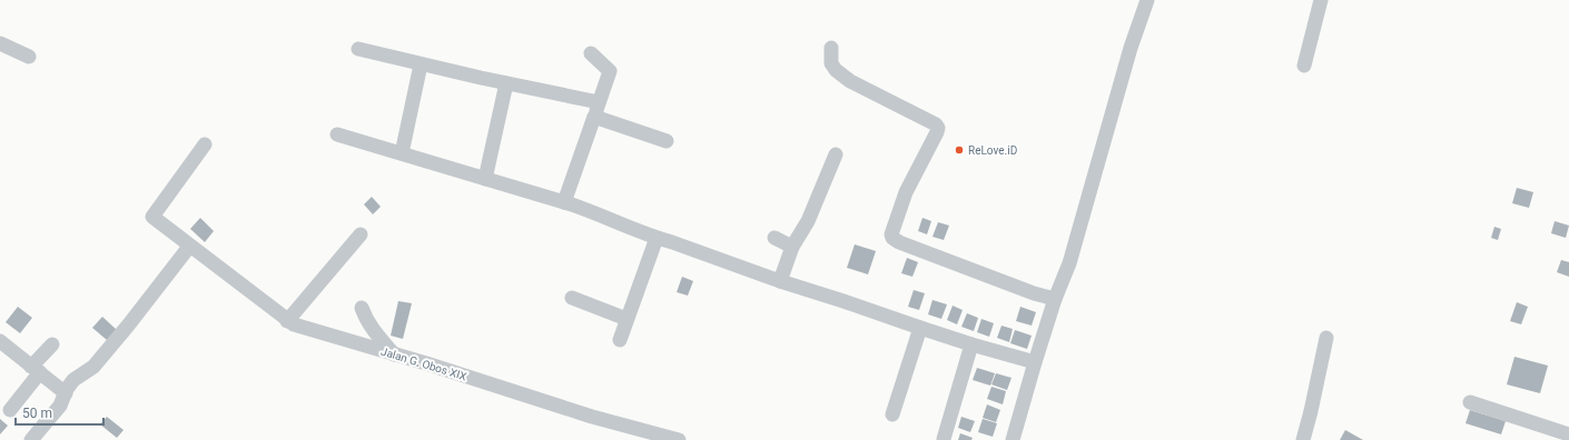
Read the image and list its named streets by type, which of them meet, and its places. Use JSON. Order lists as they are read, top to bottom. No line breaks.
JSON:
{"streets":{"street":["Jalan G. Obos XIX"]},"places":["ReLove.iD"],"scale_bar":"50 m"}
